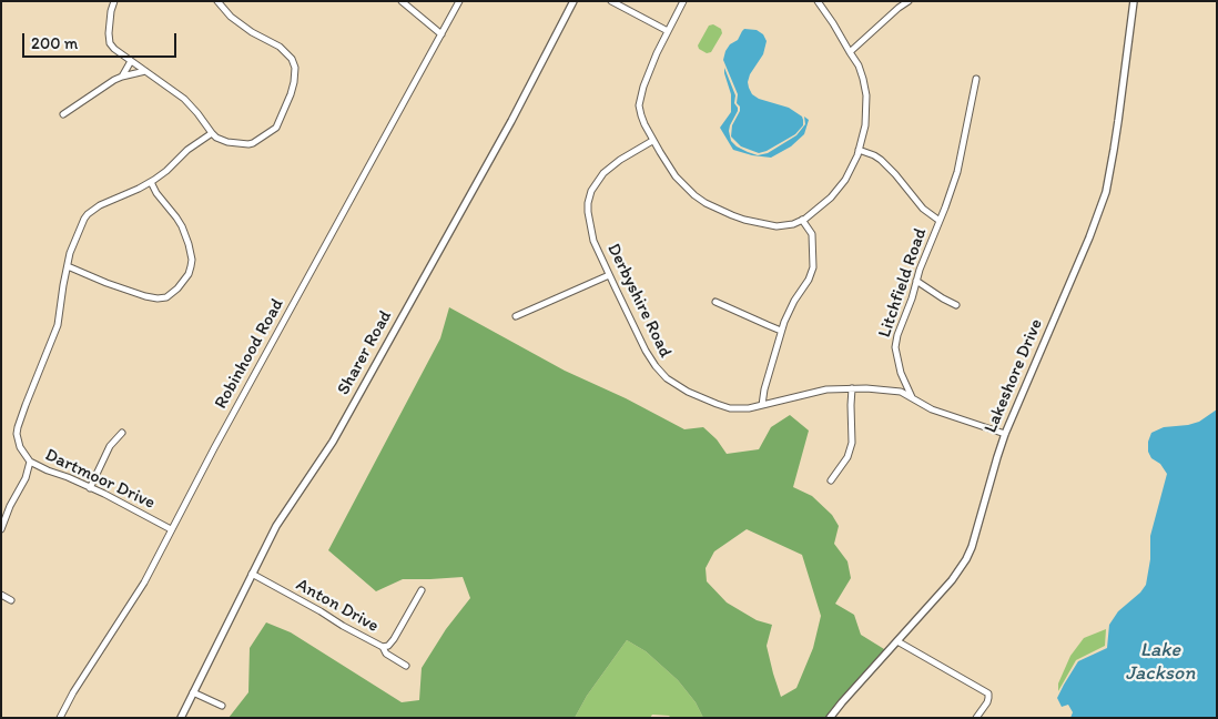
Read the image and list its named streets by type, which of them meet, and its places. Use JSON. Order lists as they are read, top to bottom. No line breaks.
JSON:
{"streets":{"street":["Litchfield Road","Derbyshire Road","Sharer Road","Robinhood Road","Lakeshore Drive","Dartmoor Drive","Anton Drive"]},"crossings":[["Litchfield Road","Derbyshire Road"],["Sharer Road","Anton Drive"],["Robinhood Road","Dartmoor Drive"]],"water":["Lake Jackson"],"scale_bar":"200 m"}
